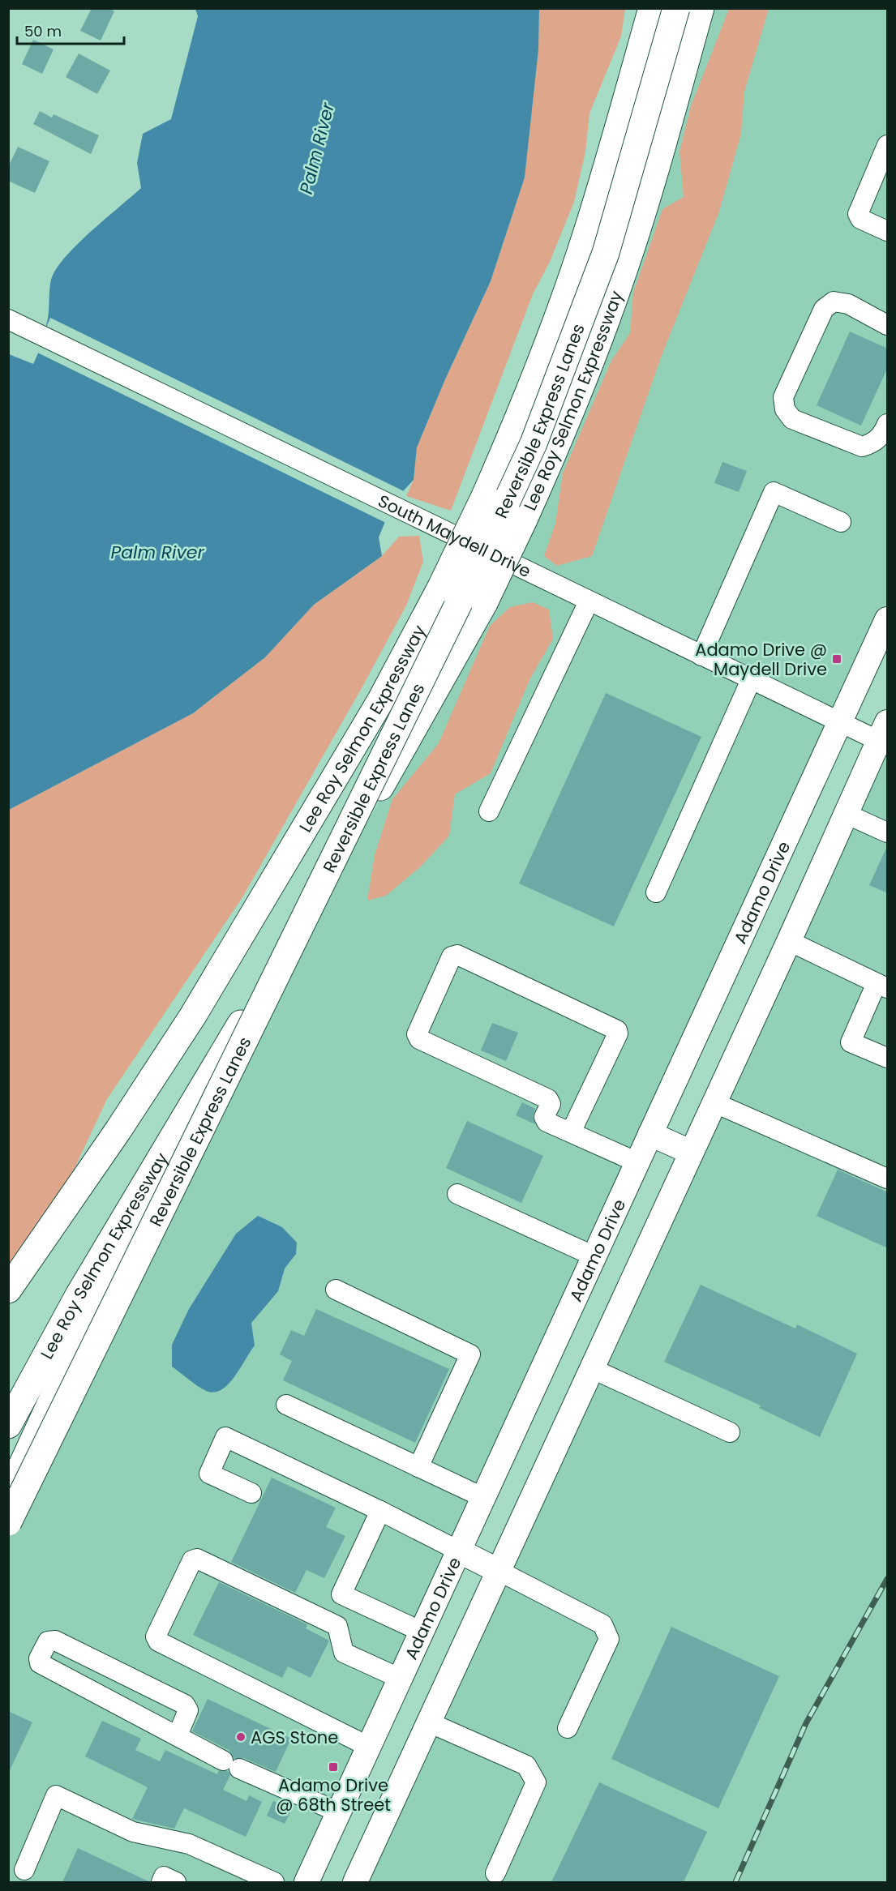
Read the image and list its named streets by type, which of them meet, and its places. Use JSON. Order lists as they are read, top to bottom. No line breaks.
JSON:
{"streets":{"highway":["Lee Roy Selmon Expressway","Reversible Express Lanes"],"main road":["Adamo Drive"],"street":["South Maydell Drive"]},"crossings":[["South Maydell Drive","Adamo Drive"]],"water":["Palm River"],"places":{"transit":["Adamo Drive @ Maydell Drive","Adamo Drive @ 68th Street"],"other":["AGS Stone"]},"scale_bar":"50 m"}
